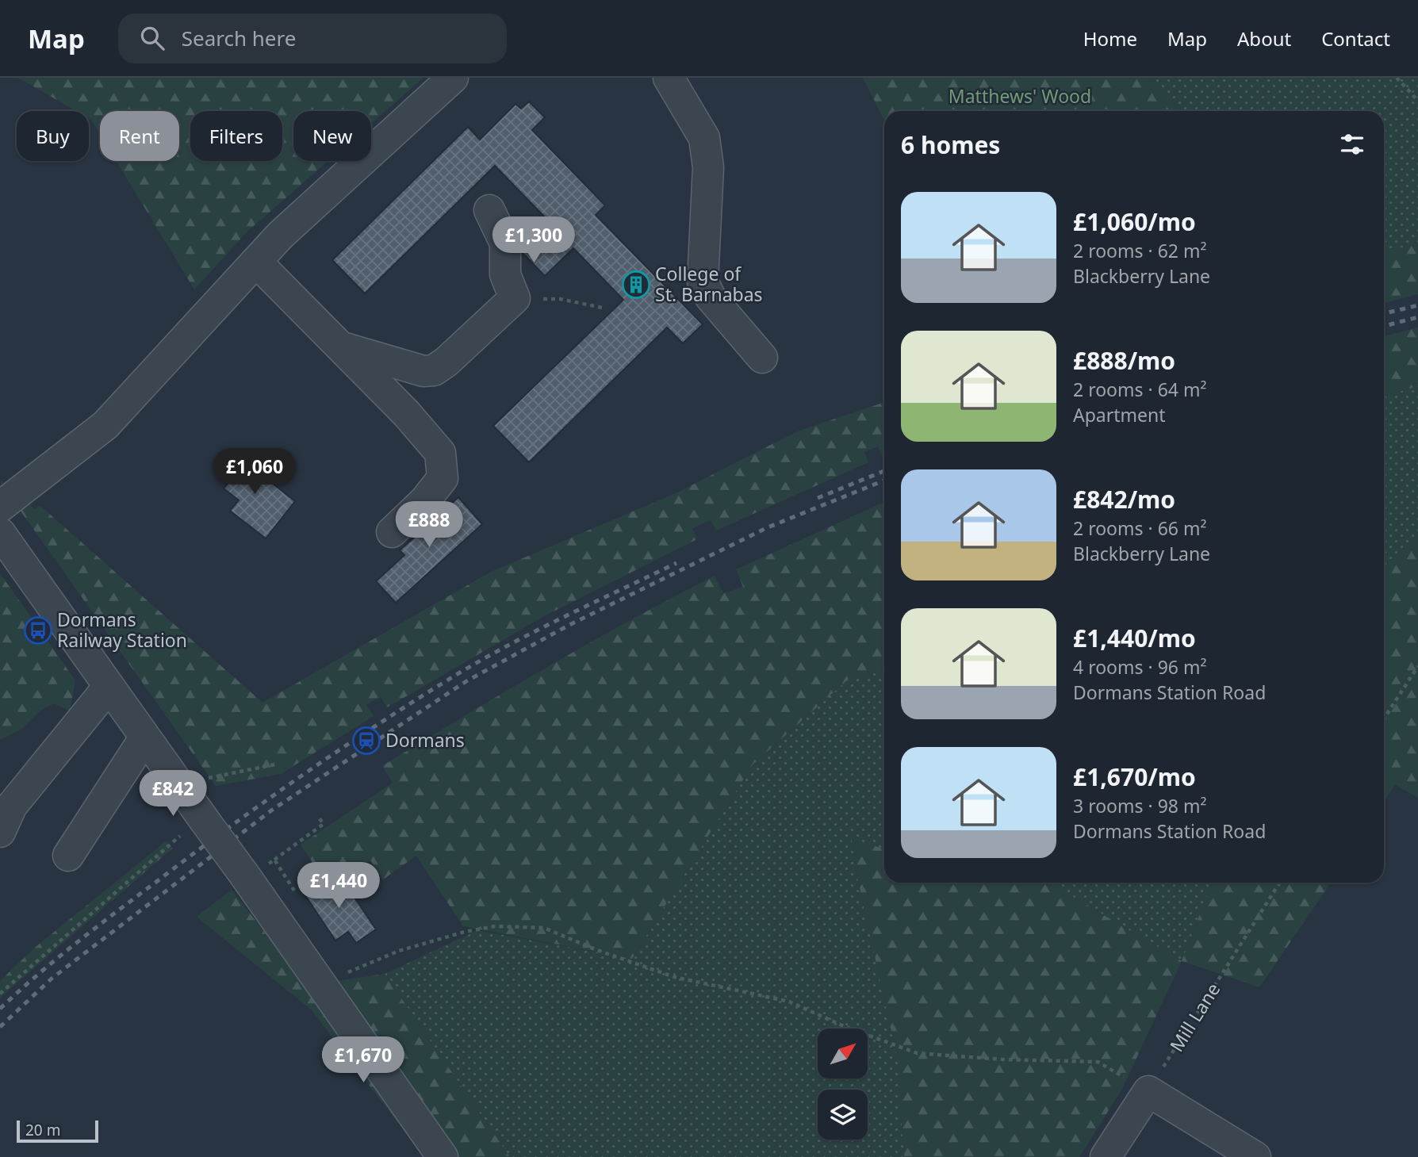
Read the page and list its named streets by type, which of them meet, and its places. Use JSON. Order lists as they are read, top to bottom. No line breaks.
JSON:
{"streets":{"path":["Mill Lane"]},"parks":["Matthews' Wood"],"places":{"building":["College of St. Barnabas"],"bus stop":["Dormans Railway Station"],"station":["Dormans"]},"scale_bar":"20 m","north":"top right","page":{"header":"Map","search":"Search here","nav":["Home","Map","About","Contact"],"chip":["Buy","Rent","Filters","New"],"heading":"6 homes","list":[{"name":"£1,060/mo","note":"2 rooms · 62 m² · Blackberry Lane"},{"name":"£888/mo","note":"2 rooms · 64 m² · Apartment"},{"name":"£842/mo","note":"2 rooms · 66 m² · Blackberry Lane"},{"name":"£1,440/mo","note":"4 rooms · 96 m² · Dormans Station Road"},{"name":"£1,670/mo","note":"3 rooms · 98 m² · Dormans Station Road"}],"price":["£1,300","£1,060","£888","£842","£1,440","£1,670"],"scale":"20 m"}}
